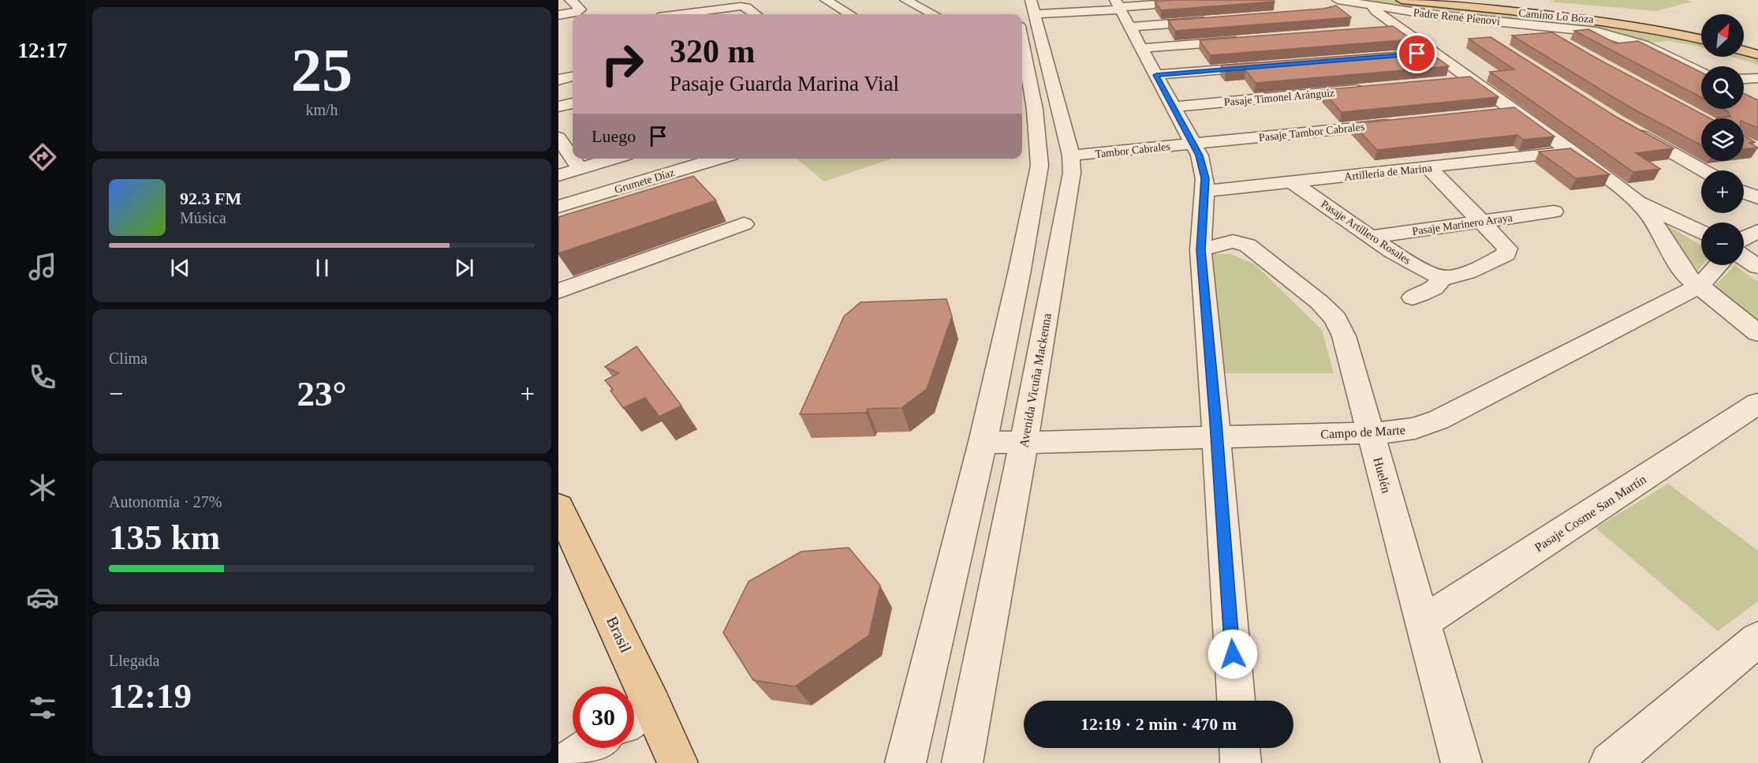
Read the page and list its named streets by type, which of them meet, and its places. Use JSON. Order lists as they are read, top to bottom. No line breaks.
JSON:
{"streets":{"main road":["Camino Lo Boza","Brasil"],"street":["Padre René Pienovi","Pasaje Timonel Aránguiz","Pasaje Tambor Cabrales","Tambor Cabrales","Artillería de Marina","Grumete Díaz","Pasaje Marinero Araya","Pasaje Artillero Rosales","Avenida Vicuña Mackenna","Campo de Marte","Huelén","Pasaje Cosme San Martín"]},"crossings":[["Pasaje Tambor Cabrales","Tambor Cabrales"],["Tambor Cabrales","Avenida Vicuña Mackenna"],["Artillería de Marina","Pasaje Artillero Rosales"],["Pasaje Marinero Araya","Pasaje Artillero Rosales"],["Avenida Vicuña Mackenna","Campo de Marte"],["Campo de Marte","Huelén"],["Huelén","Pasaje Cosme San Martín"]],"north":"top right","page":{"tabs":"12:17","tile":[["25","km/h"],"Clima",["Autonomía · 27%","135 km"],["Llegada","12:19"]],"map_buttons":["+","−"],"turn":["320 m","Pasaje Guarda Marina Vial"],"then":"Luego","song":["92.3 FM","Música"],"heat":["−","23°","+"],"limit":"30","trip":"12:19 · 2 min · 470 m"}}
